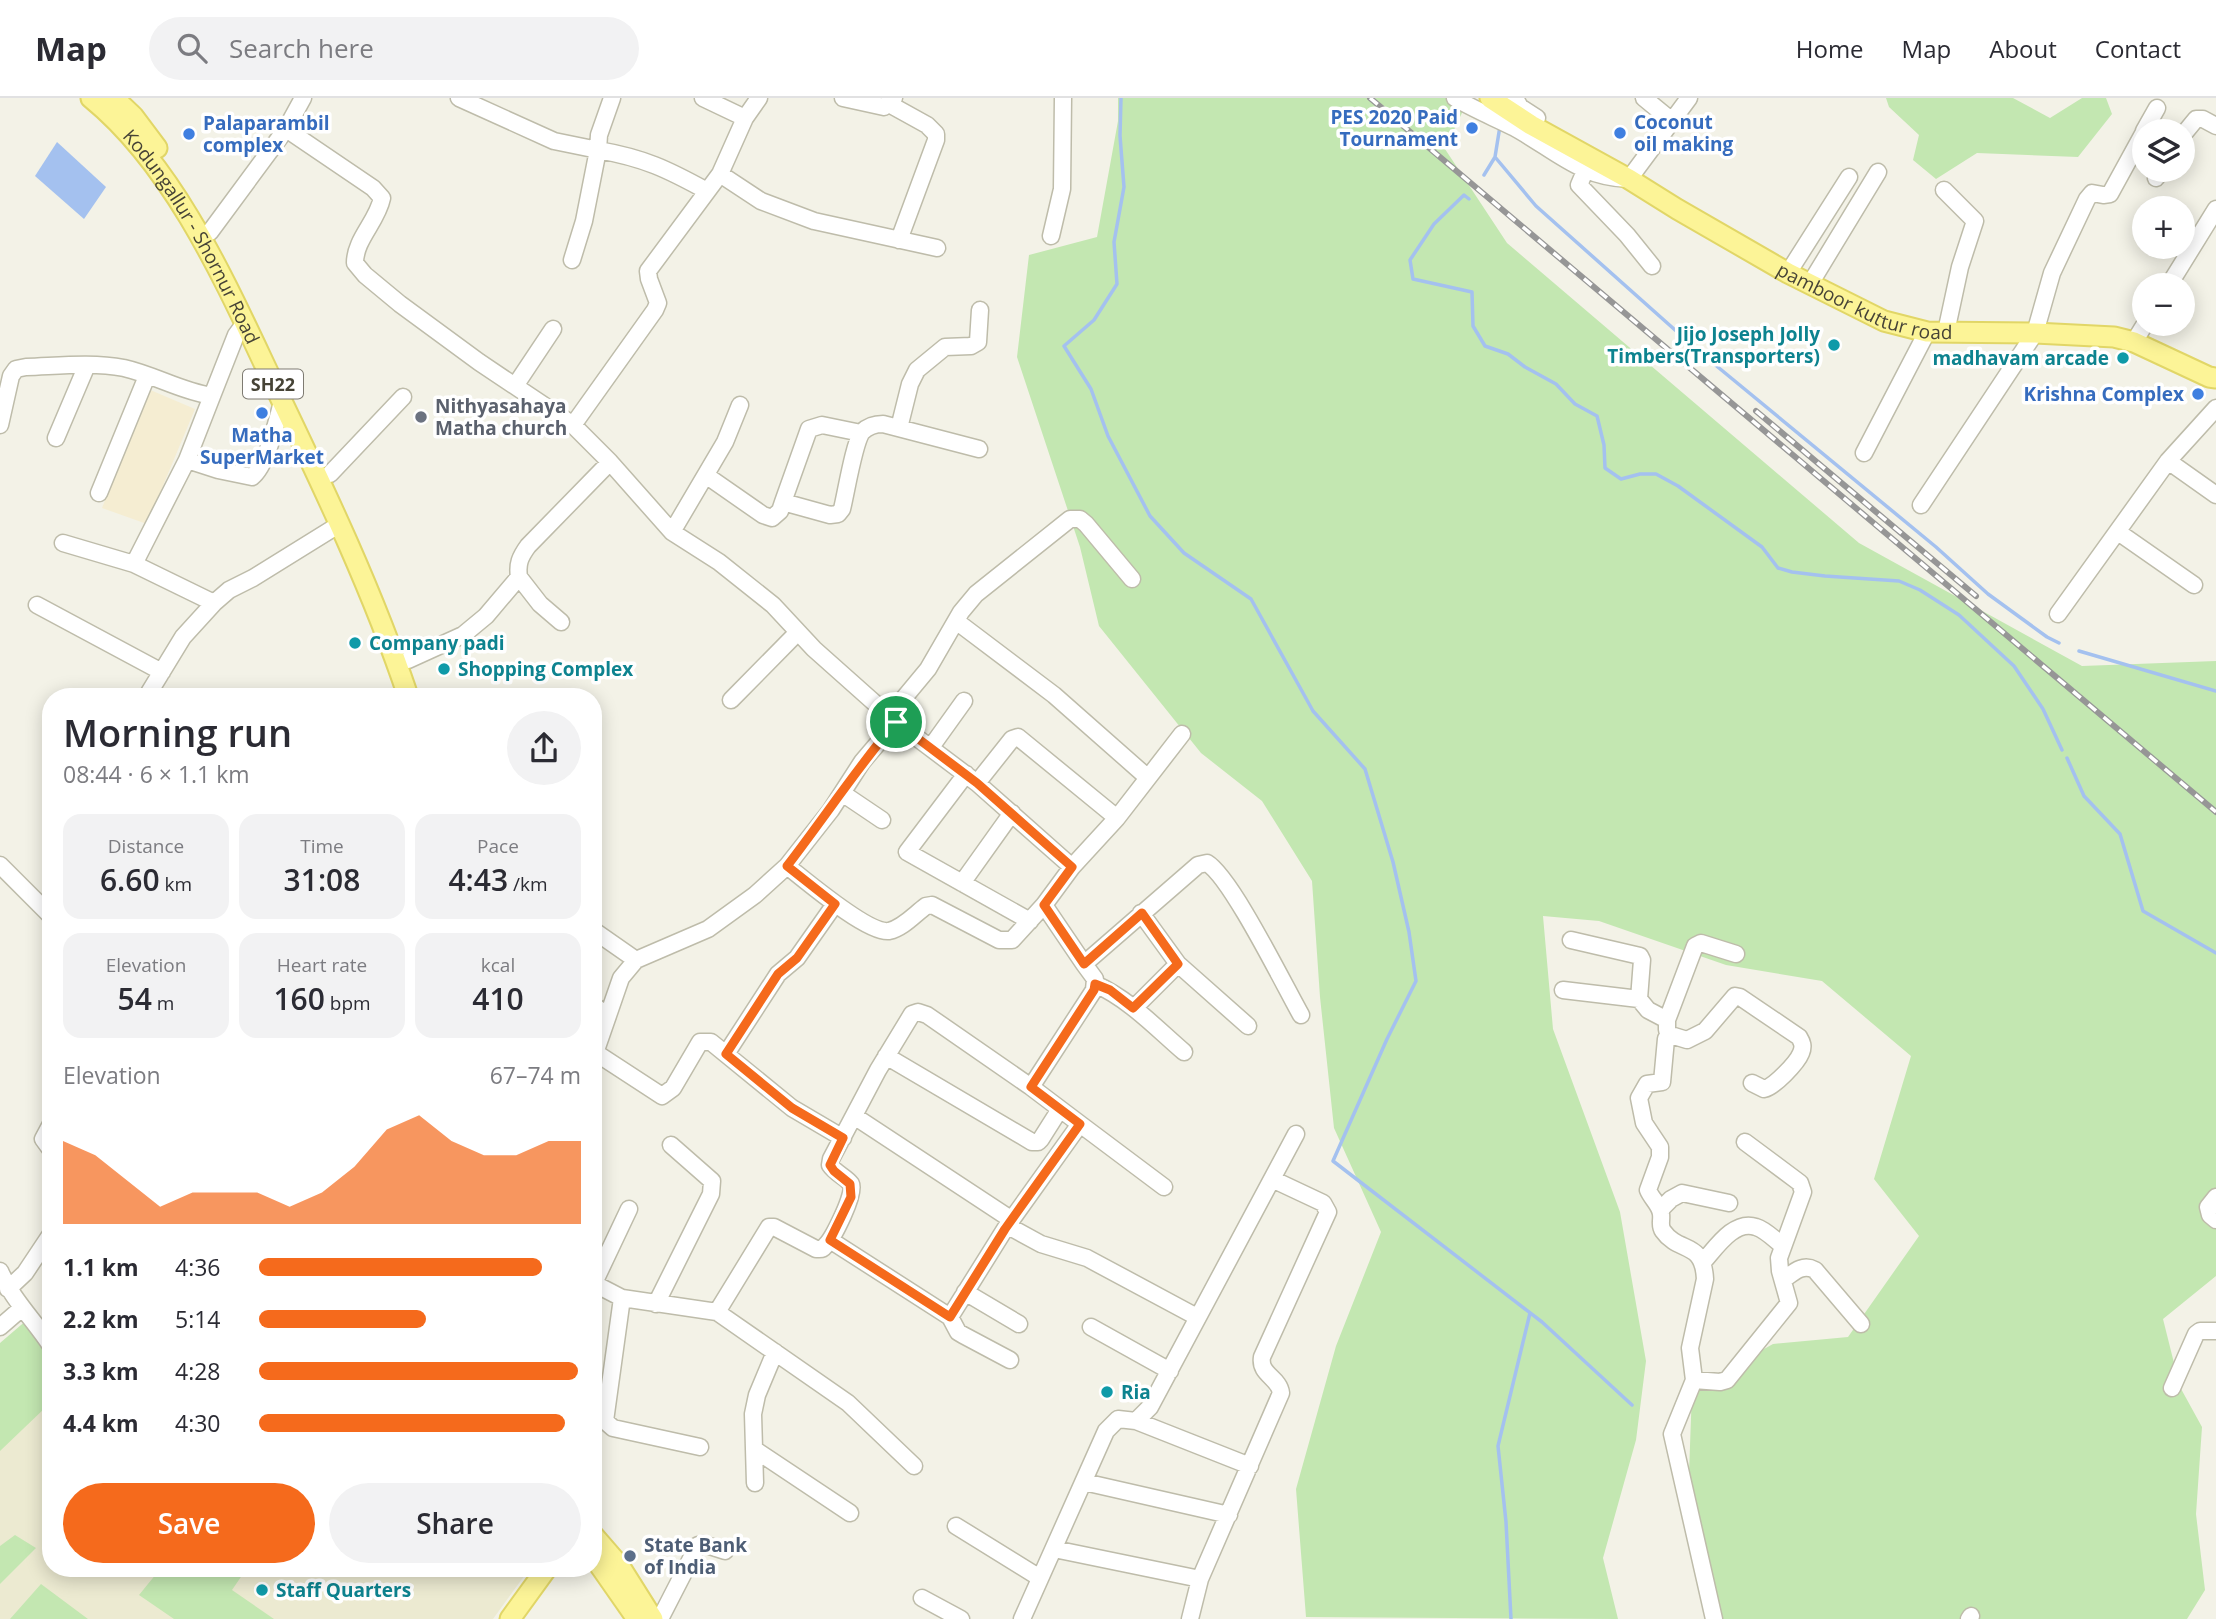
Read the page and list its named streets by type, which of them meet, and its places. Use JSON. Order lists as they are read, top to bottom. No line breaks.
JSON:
{"streets":{"main road":["Kodungallur - Shornur Road","pamboor kuttur road","SH22"]},"places":["PES 2020 Paid Tournament","Coconut oil making","Palaparambil complex","Jijo Joseph Jolly Timbers(Transporters)","madhavam arcade","Krishna Complex","Matha SuperMarket","Nithyasahaya Matha church","Company padi","Shopping Complex","Ria","State Bank of India","Staff Quarters"],"page":{"header":"Map","search":"Search here","nav":["Home","Map","About","Contact"],"map_buttons":["+","−"],"heading":["Morning run","08:44 · 6 × 1.1 km"],"stats":[["Distance","6.60 km"],["Time","31:08"],["Pace","4:43 /km"],["Elevation","54 m"],["Heart rate","160 bpm"],["kcal","410"]],"chart":["Elevation","67–74 m"],"list":[{"name":"1.1 km","note":"4:36"},{"name":"2.2 km","note":"5:14"},{"name":"3.3 km","note":"4:28"},{"name":"4.4 km","note":"4:30"}],"buttons":["Save","Share"]}}
